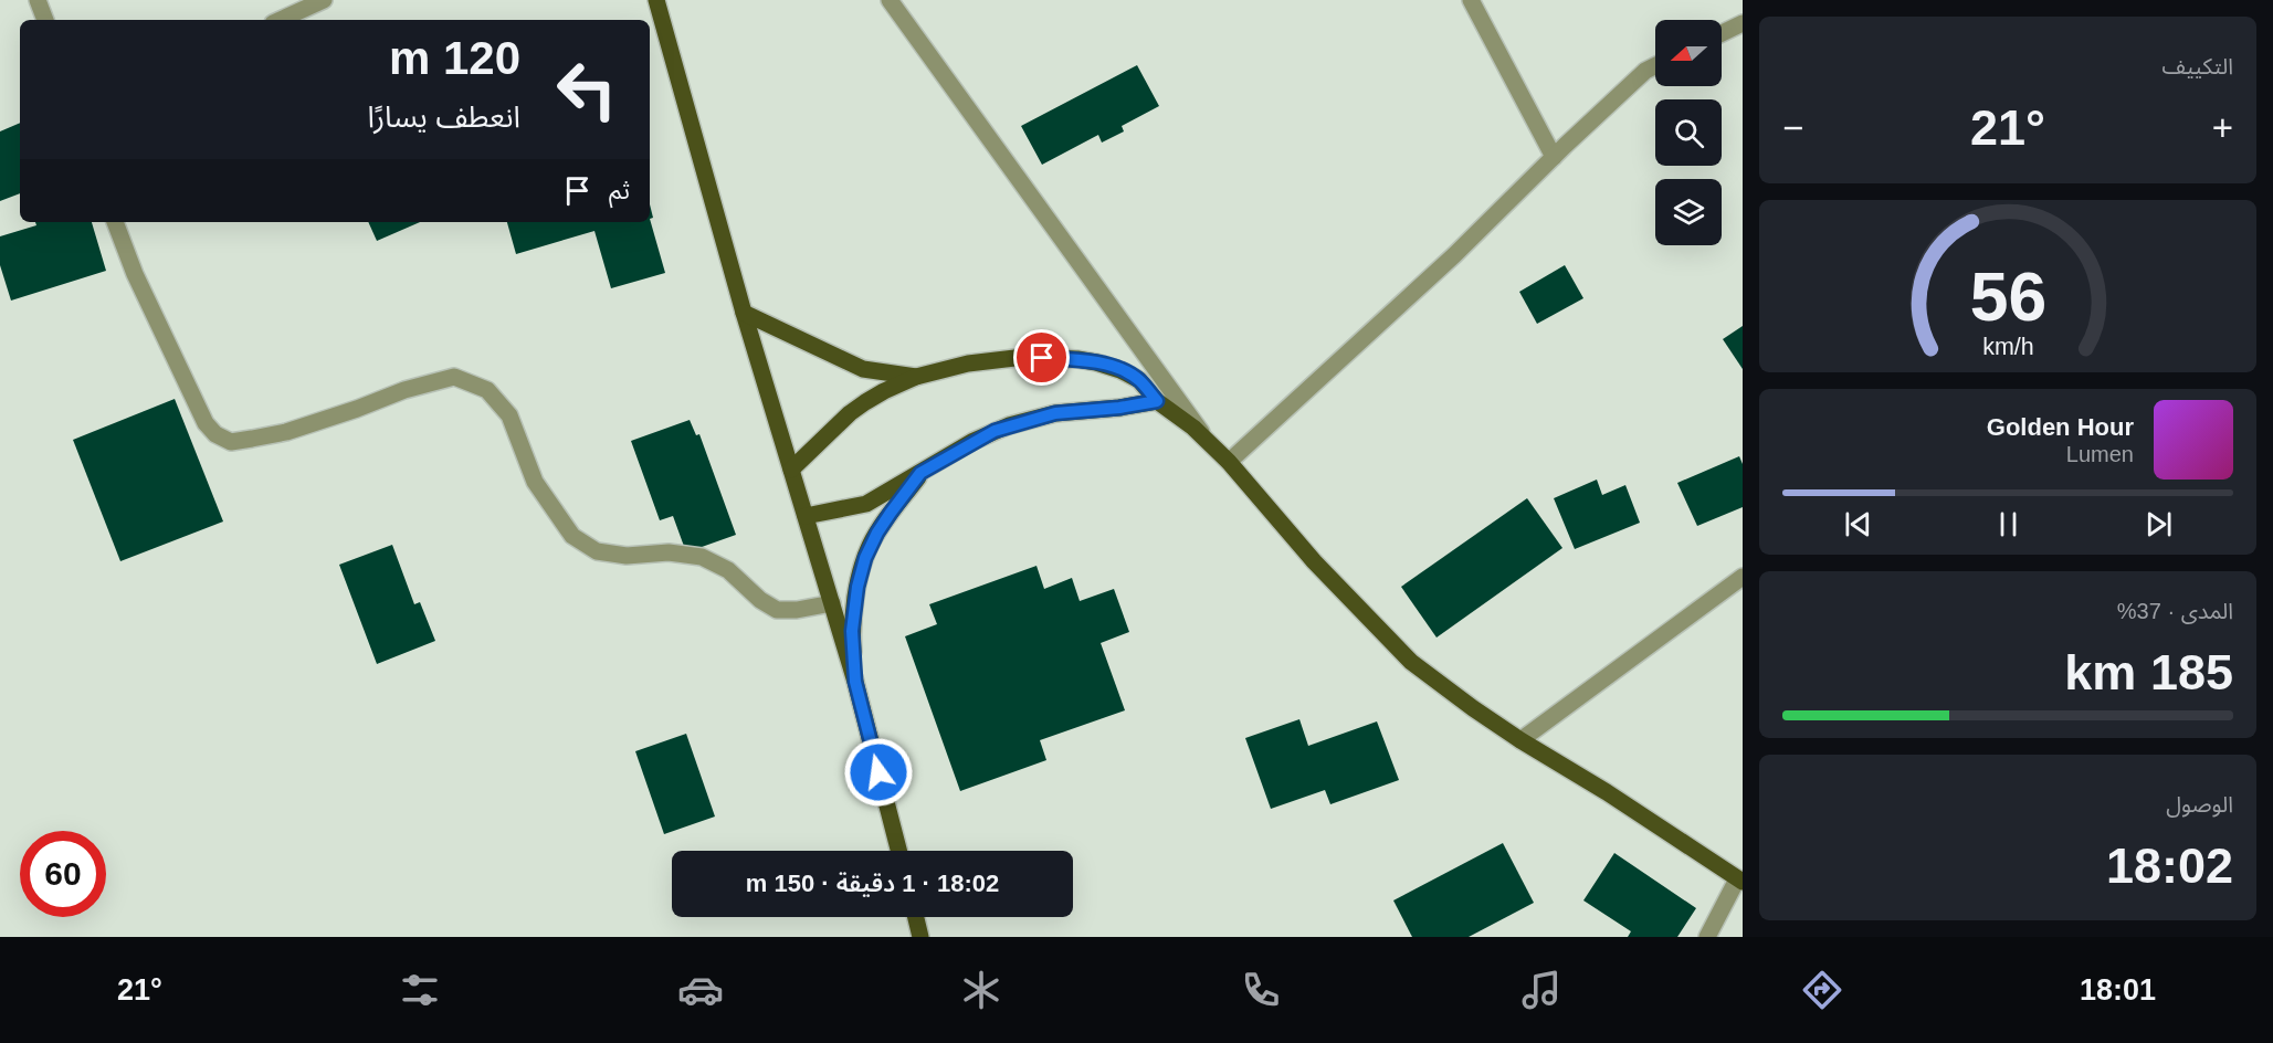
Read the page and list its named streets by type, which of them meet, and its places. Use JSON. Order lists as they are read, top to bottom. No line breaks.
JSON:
{"north":"left","page":{"tile":["التكييف",["المدى · 37%","185 km"],["الوصول","18:02"]],"turn":["120 m","انعطف يسارًا"],"heat":["−","21°","+"],"then":"ثم","song":["Golden Hour","Lumen"],"limit":"60","trip":"18:02 · 1 دقيقة · 150 m","tabs":["18:01","21°"],"gauge":["56","km/h"]}}
